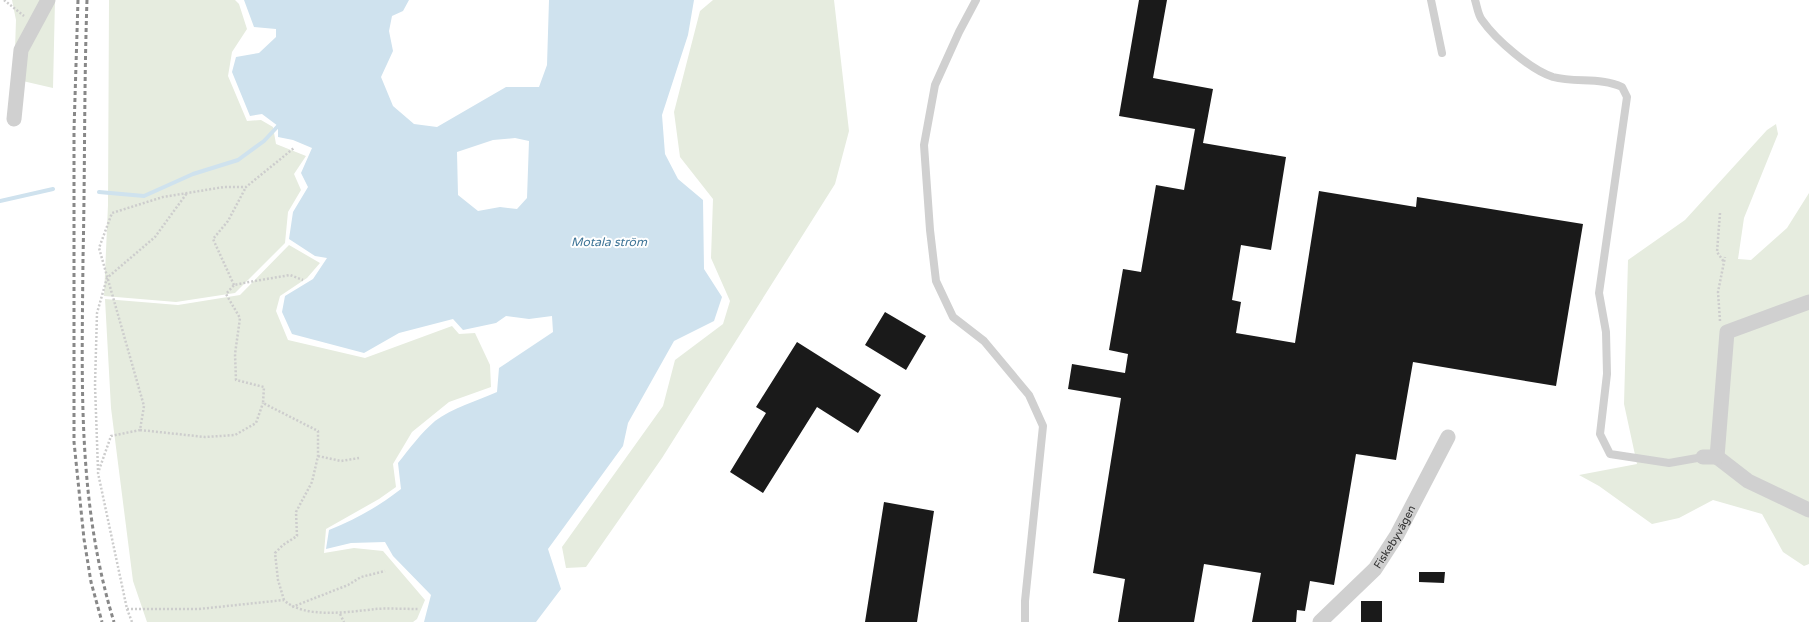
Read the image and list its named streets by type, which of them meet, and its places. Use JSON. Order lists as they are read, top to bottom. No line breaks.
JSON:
{"streets":{"street":["Fiskebyvägen"]},"water":["Motala ström"]}
